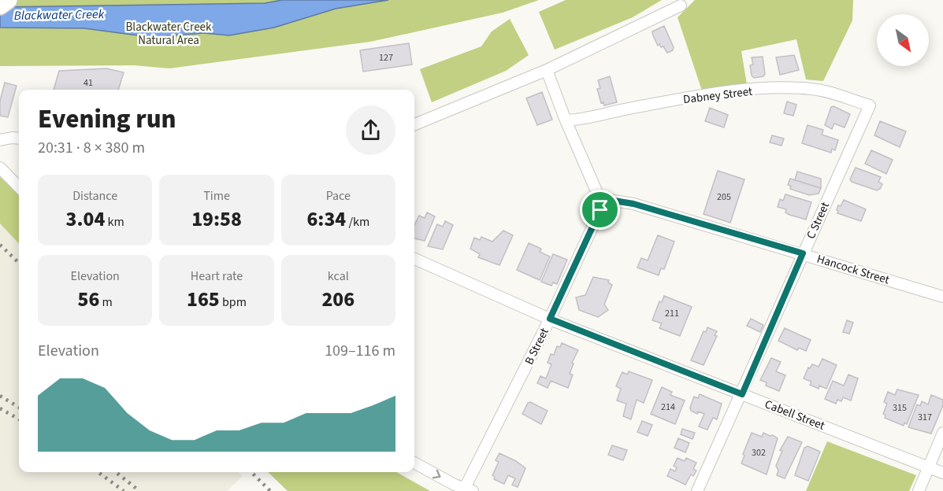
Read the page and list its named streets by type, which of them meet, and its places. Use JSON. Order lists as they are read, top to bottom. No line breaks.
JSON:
{"streets":{"street":["Dabney Street","C Street","Hancock Street","B Street","Cabell Street"]},"crossings":[["Dabney Street","C Street"],["C Street","Hancock Street"],["C Street","Cabell Street"],["Hancock Street","B Street"],["B Street","Cabell Street"]],"water":["Blackwater Creek"],"parks":["Blackwater Creek Natural Area"],"house_numbers":["127","41","205","211","214","315","317","302"],"north":"bottom right","page":{"heading":["Evening run","20:31 · 8 × 380 m"],"stats":[["Distance","3.04 km"],["Time","19:58"],["Pace","6:34 /km"],["Elevation","56 m"],["Heart rate","165 bpm"],["kcal","206"]],"chart":["Elevation","109–116 m"]}}
